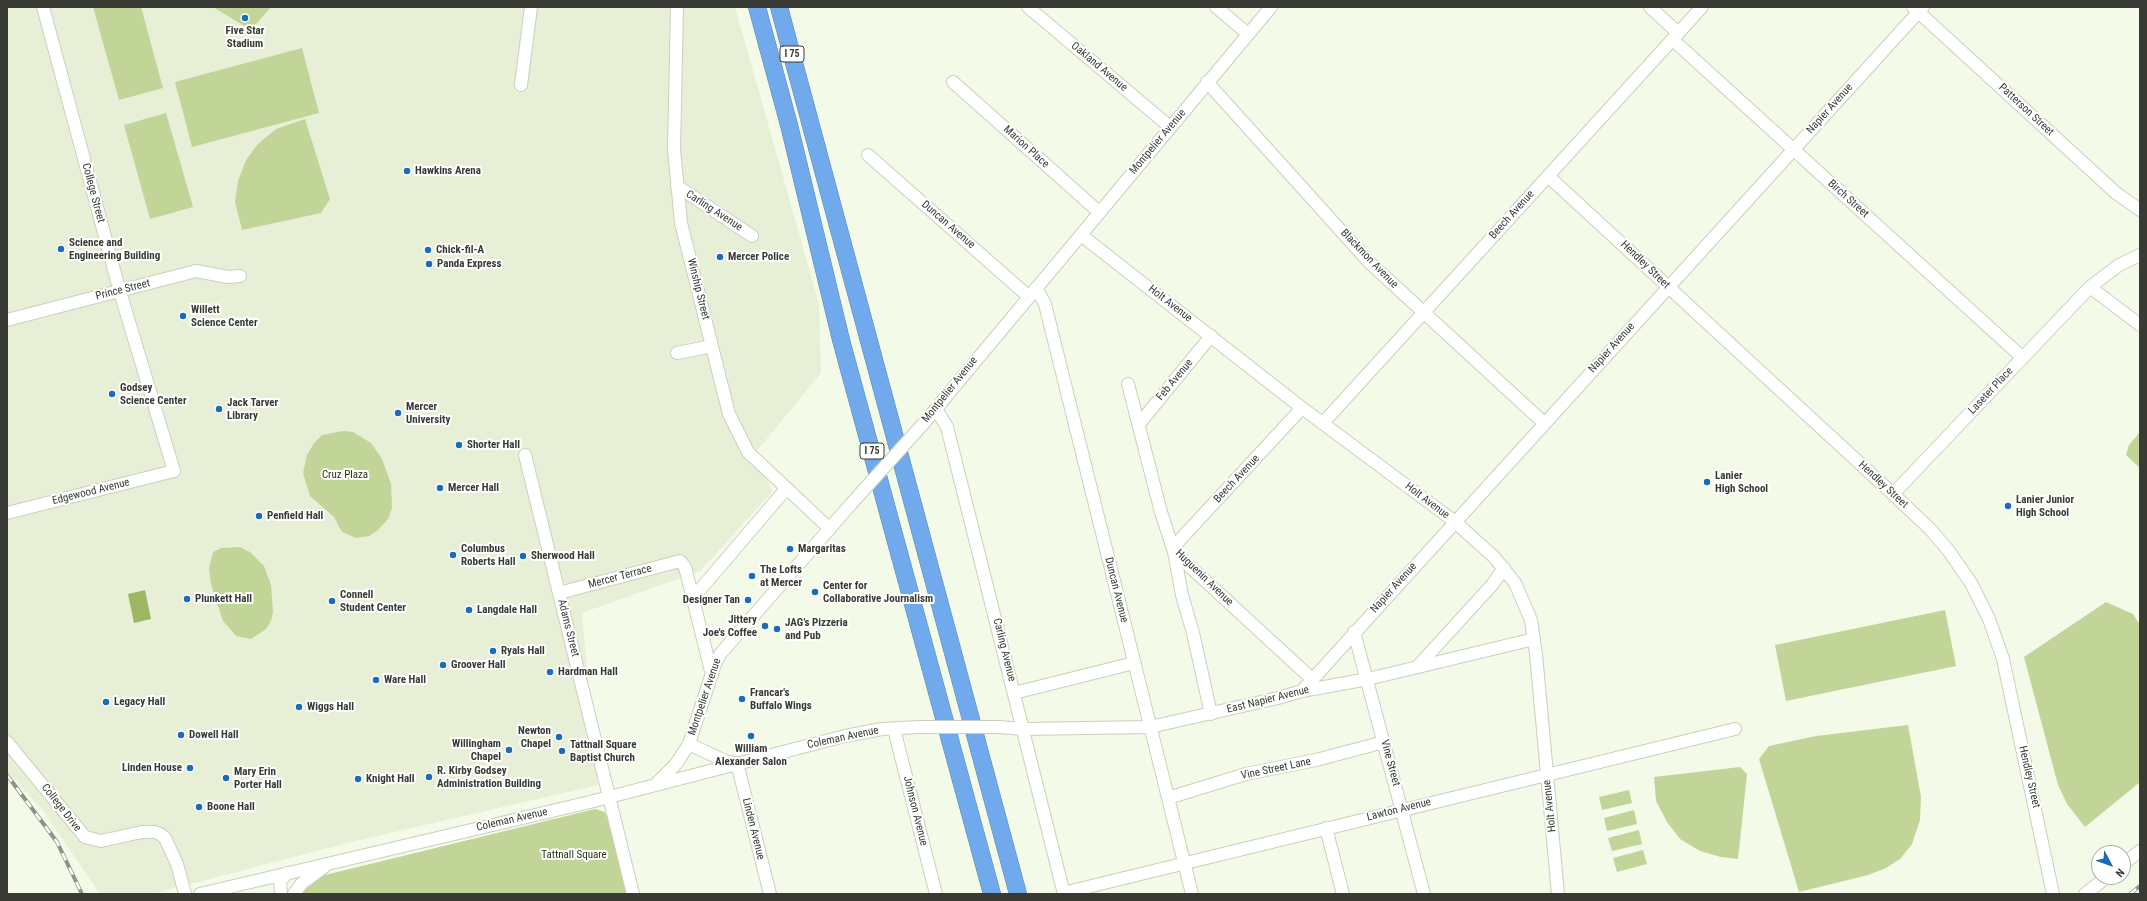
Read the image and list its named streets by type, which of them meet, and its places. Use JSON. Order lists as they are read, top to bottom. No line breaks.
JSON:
{"streets":{"highway":["I 75"],"street":["Oakland Avenue","Napier Avenue","Patterson Street","Montpelier Avenue","Marion Place","College Street","Birch Street","Carling Avenue","Beech Avenue","Duncan Avenue","Blackmon Avenue","Hendley Street","Winship Street","Prince Street","Holt Avenue","Feb Avenue","Laseter Place","Edgewood Avenue","Mercer Terrace","Huguenin Avenue","Adams Street","East Napier Avenue","Coleman Avenue","Vine Street","Vine Street Lane","College Drive","Lawton Avenue","Johnson Avenue","Linden Avenue"]},"crossings":[["Oakland Avenue","Montpelier Avenue"],["Napier Avenue","Patterson Street"],["Napier Avenue","Birch Street"],["Napier Avenue","Blackmon Avenue"],["Napier Avenue","Hendley Street"],["Napier Avenue","Holt Avenue"],["Napier Avenue","Huguenin Avenue"],["Napier Avenue","East Napier Avenue"],["Napier Avenue","Vine Street"],["Montpelier Avenue","Marion Place"],["Montpelier Avenue","Carling Avenue"],["Montpelier Avenue","Duncan Avenue"],["Montpelier Avenue","Blackmon Avenue"],["Montpelier Avenue","Winship Street"],["Montpelier Avenue","Holt Avenue"],["Montpelier Avenue","Coleman Avenue"],["College Street","Prince Street"],["College Street","Edgewood Avenue"],["Birch Street","Beech Avenue"],["Birch Street","Laseter Place"],["Carling Avenue","Winship Street"],["Carling Avenue","East Napier Avenue"],["Carling Avenue","Lawton Avenue"],["Beech Avenue","Blackmon Avenue"],["Beech Avenue","Hendley Street"],["Beech Avenue","Holt Avenue"],["Beech Avenue","Huguenin Avenue"],["Duncan Avenue","East Napier Avenue"],["Duncan Avenue","Vine Street Lane"],["Duncan Avenue","Lawton Avenue"],["Hendley Street","Laseter Place"],["Holt Avenue","Feb Avenue"],["Holt Avenue","East Napier Avenue"],["Holt Avenue","Lawton Avenue"],["Feb Avenue","Huguenin Avenue"],["Mercer Terrace","Adams Street"],["Adams Street","Coleman Avenue"],["East Napier Avenue","Coleman Avenue"],["East Napier Avenue","Vine Street"],["Coleman Avenue","Johnson Avenue"],["Coleman Avenue","Linden Avenue"],["Vine Street","Vine Street Lane"],["Vine Street","Lawton Avenue"]],"parks":["Cruz Plaza","Tattnall Square"],"places":["Five Star Stadium","Hawkins Arena","Science and Engineering Building","Chick-fil-A","Mercer Police","Panda Express","Willett Science Center","Godsey Science Center","Jack Tarver Library","Mercer University","Shorter Hall","Lanier High School","Mercer Hall","Lanier Junior High School","Penfield Hall","Margaritas","Columbus Roberts Hall","Sherwood Hall","The Lofts at Mercer","Center for Collaborative Journalism","Plunkett Hall","Designer Tan","Connell Student Center","Langdale Hall","Jittery Joe's Coffee","JAG’s Pizzeria and Pub","Ryals Hall","Groover Hall","Hardman Hall","Ware Hall","Francar's Buffalo Wings","Legacy Hall","Wiggs Hall","Dowell Hall","William Alexander Salon","Newton Chapel","Willingham Chapel","Tattnall Square Baptist Church","Linden House","R. Kirby Godsey Administration Building","Mary Erin Porter Hall","Knight Hall","Boone Hall"],"north":"bottom right"}
